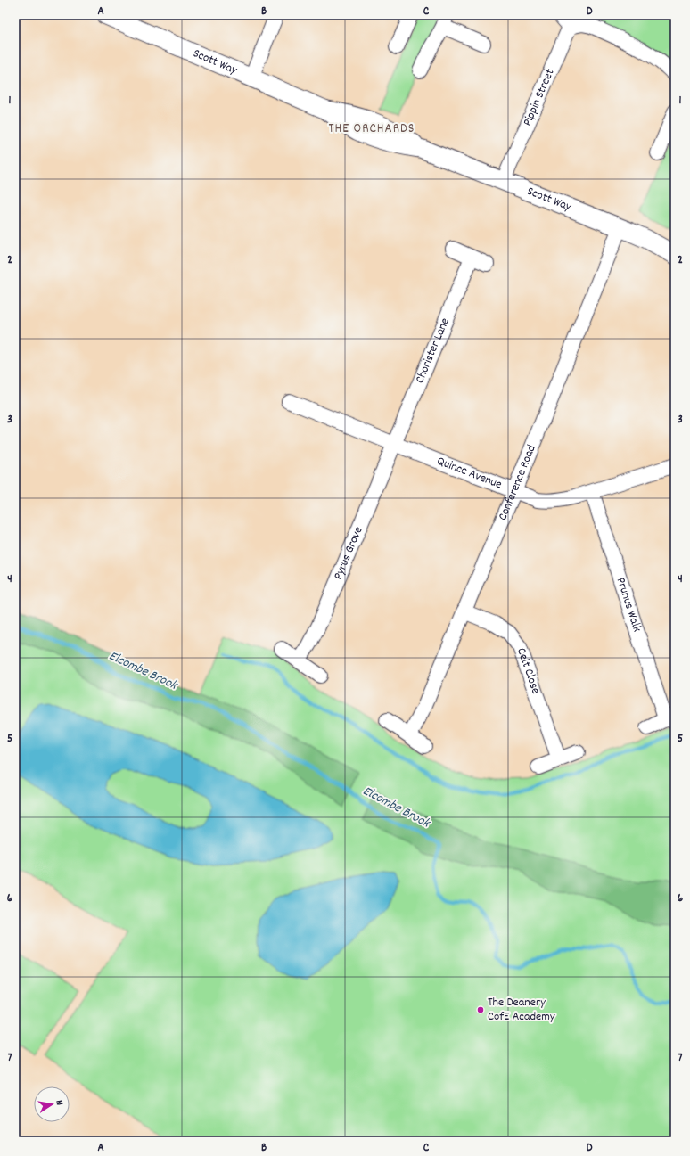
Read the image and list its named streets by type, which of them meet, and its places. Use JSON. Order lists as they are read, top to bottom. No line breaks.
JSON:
{"streets":{"street":["Scott Way","Pippin Street","Chorister Lane","Quince Avenue","Conference Road","Pyrus Grove","Prunus Walk","Celt Close"]},"crossings":[["Scott Way","Pippin Street"],["Scott Way","Conference Road"],["Chorister Lane","Quince Avenue"],["Chorister Lane","Pyrus Grove"],["Quince Avenue","Conference Road"],["Quince Avenue","Pyrus Grove"],["Quince Avenue","Prunus Walk"],["Conference Road","Celt Close"]],"districts":["THE ORCHARDS"],"water":["Elcombe Brook"],"places":["The Deanery CofE Academy"],"north":"right","grid":{"columns":["A","B","C","D"],"rows":["1","2","3","4","5","6","7"]}}
